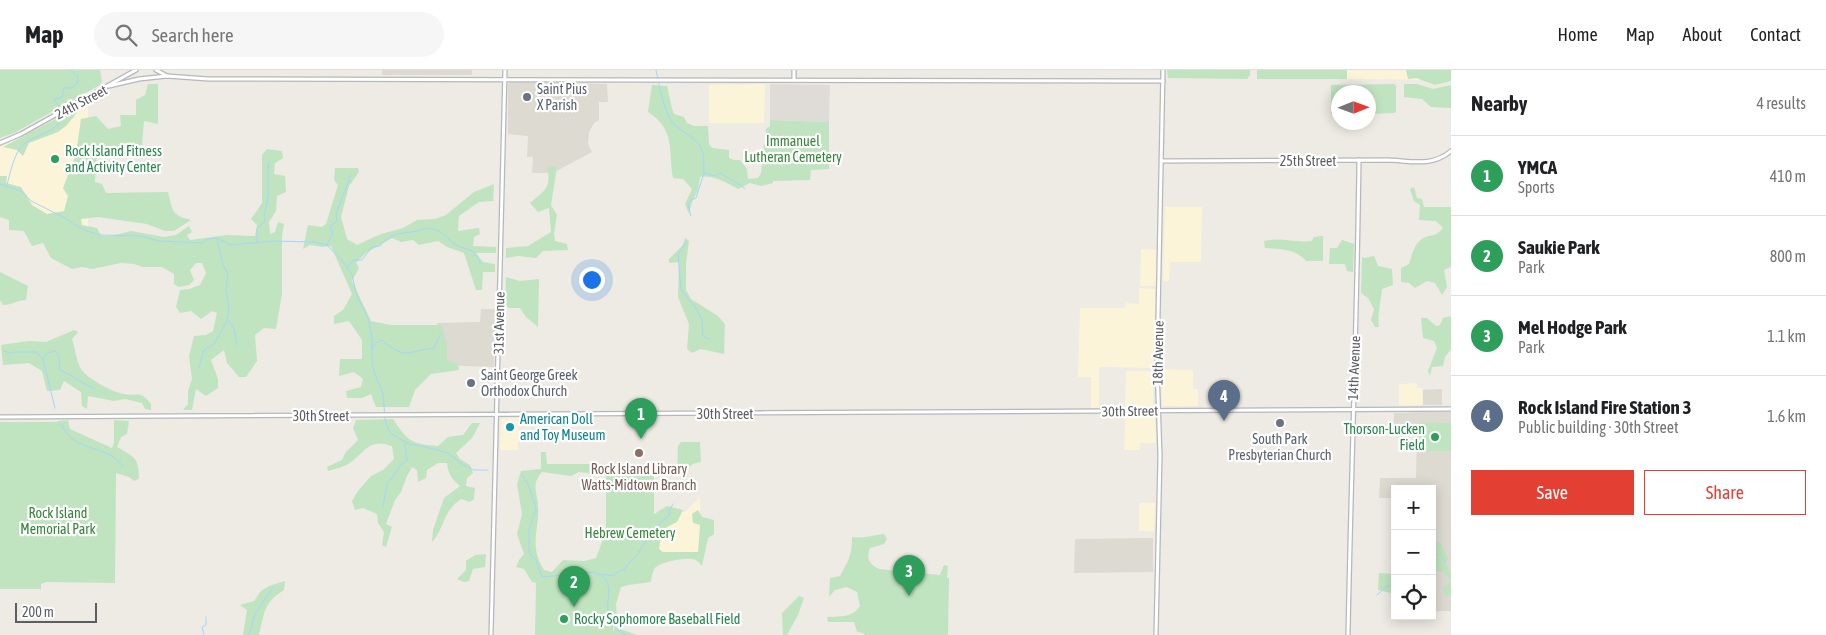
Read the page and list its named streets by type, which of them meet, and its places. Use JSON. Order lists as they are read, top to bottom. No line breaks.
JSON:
{"streets":{"street":["24th Street","25th Street","31st Avenue","18th Avenue","14th Avenue","30th Street"]},"crossings":[["24th Street","31st Avenue"],["24th Street","18th Avenue"],["25th Street","18th Avenue"],["25th Street","14th Avenue"],["31st Avenue","30th Street"],["18th Avenue","30th Street"],["14th Avenue","30th Street"]],"parks":["Immanuel Lutheran Cemetery","Rock Island Memorial Park","Hebrew Cemetery"],"places":["Saint Pius X Parish","Rock Island Fitness and Activity Center","Saint George Greek Orthodox Church","South Park Presbyterian Church","American Doll and Toy Museum","Thorson-Lucken Field","Rock Island Library Watts-Midtown Branch","Rocky Sophomore Baseball Field"],"scale_bar":"200 m","north":"right","page":{"header":"Map","search":"Search here","nav":["Home","Map","About","Contact"],"heading":["Nearby","4 results"],"list":[{"mark":"1","name":"YMCA","note":"Sports","value":"410 m"},{"mark":"2","name":"Saukie Park","note":"Park","value":"800 m"},{"mark":"3","name":"Mel Hodge Park","note":"Park","value":"1.1 km"},{"mark":"4","name":"Rock Island Fire Station 3","note":"Public building · 30th Street","value":"1.6 km"}],"pins":["4","1","3","2"],"buttons":["Save","Share"],"map_buttons":["+","−"],"scale":"200 m"}}
